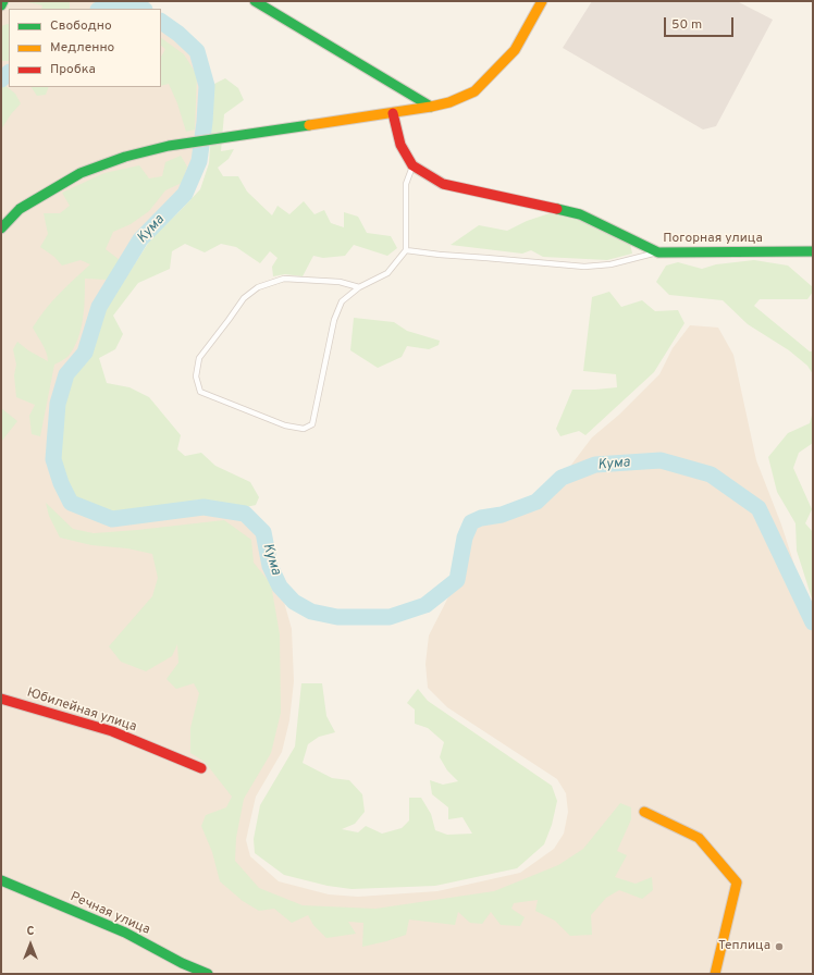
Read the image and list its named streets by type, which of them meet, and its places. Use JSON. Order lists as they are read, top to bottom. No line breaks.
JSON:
{"streets":{"street":["Погорная улица","Юбилейная улица","Речная улица"]},"water":["Кума"],"places":["Теплица"],"legend":["Свободно","Медленно","Пробка"],"scale_bar":"50 m","north":"top"}
